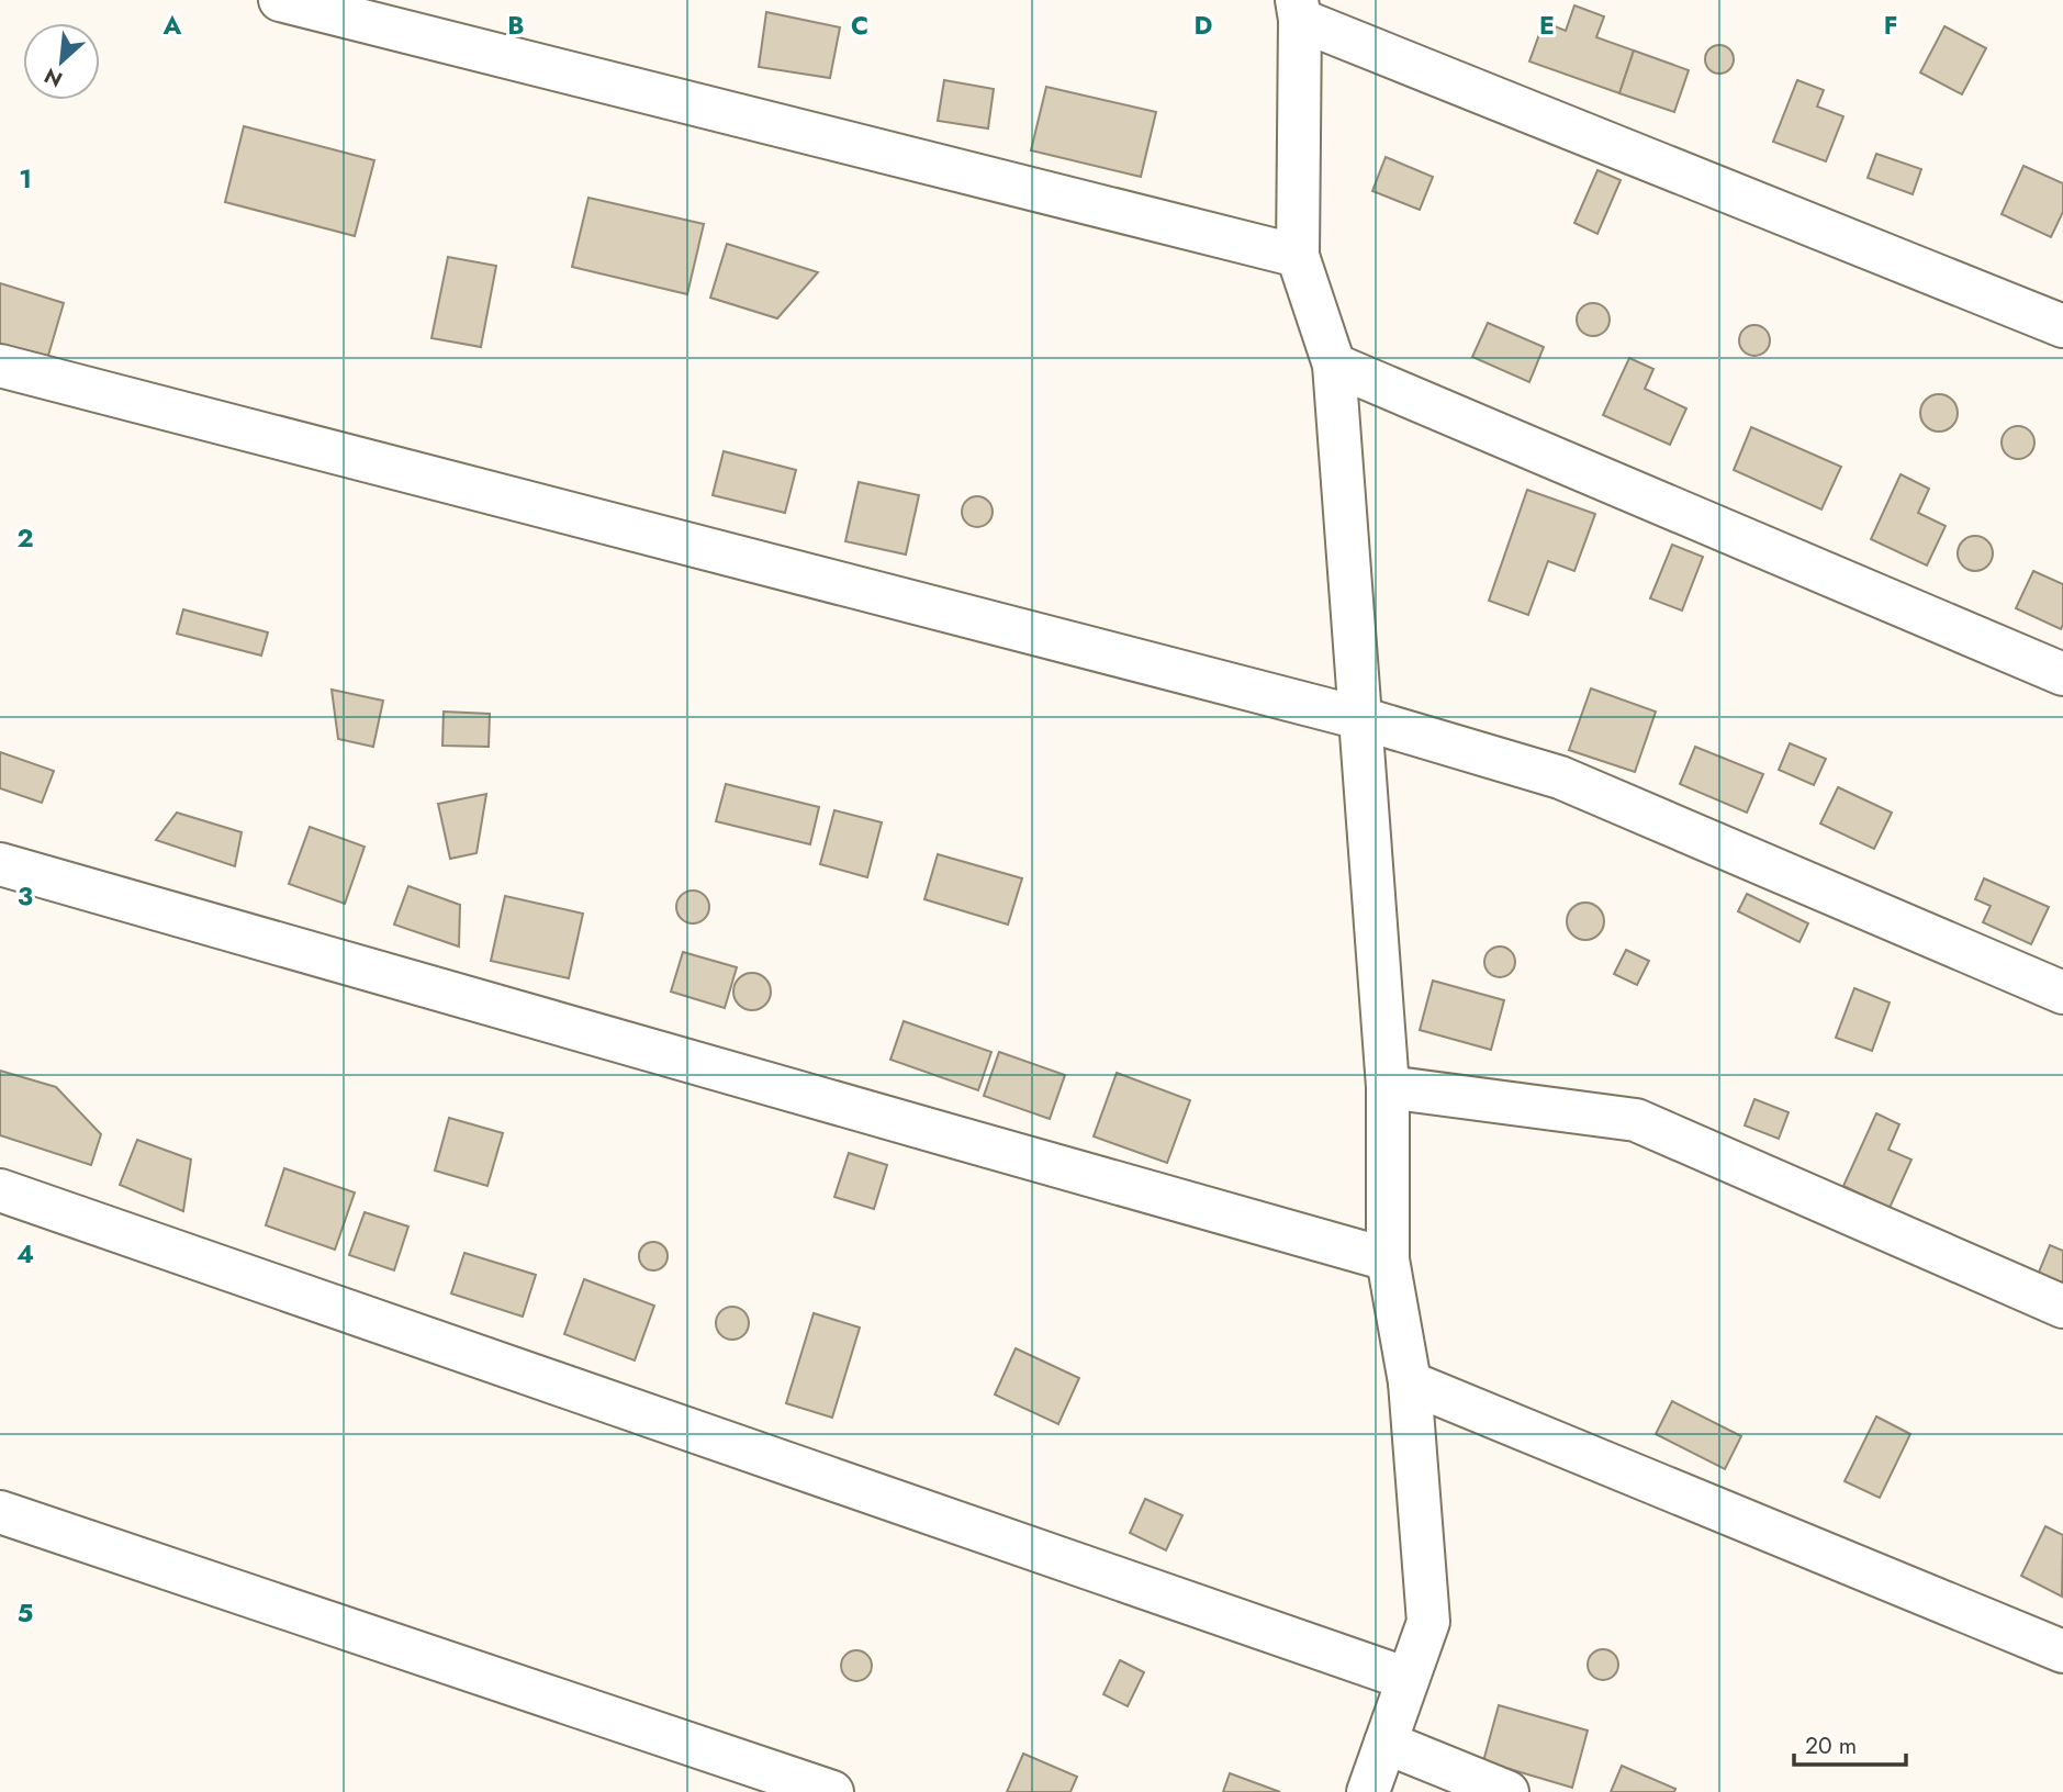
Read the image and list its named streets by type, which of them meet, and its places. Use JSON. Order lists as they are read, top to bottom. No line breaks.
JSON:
{"scale_bar":"20 m","north":"bottom left","grid":{"columns":["A","B","C","D","E","F"],"rows":["1","2","3","4","5"]}}
